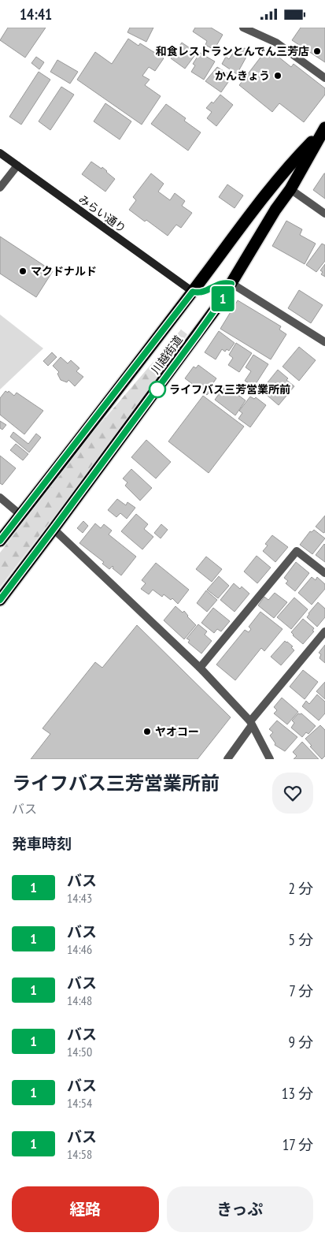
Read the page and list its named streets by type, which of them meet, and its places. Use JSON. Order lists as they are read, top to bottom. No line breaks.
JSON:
{"streets":{"highway":["川越街道"],"street":["みらい通り"]},"crossings":[["みらい通り","川越街道"]],"places":["和食レストランとんでん三芳店","かんきょう","マクドナルド","ライフバス三芳営業所前","ヤオコー"],"lines":["bus line 1"],"page":{"status":"14:41","on_map":"1","heading":[["ライフバス三芳営業所前","バス"],"発車時刻"],"list":[{"mark":"1","name":"バス","note":"14:43","value":"2 分"},{"mark":"1","name":"バス","note":"14:46","value":"5 分"},{"mark":"1","name":"バス","note":"14:48","value":"7 分"},{"mark":"1","name":"バス","note":"14:50","value":"9 分"},{"mark":"1","name":"バス","note":"14:54","value":"13 分"},{"mark":"1","name":"バス","note":"14:58","value":"17 分"}],"buttons":["経路","きっぷ"]}}
